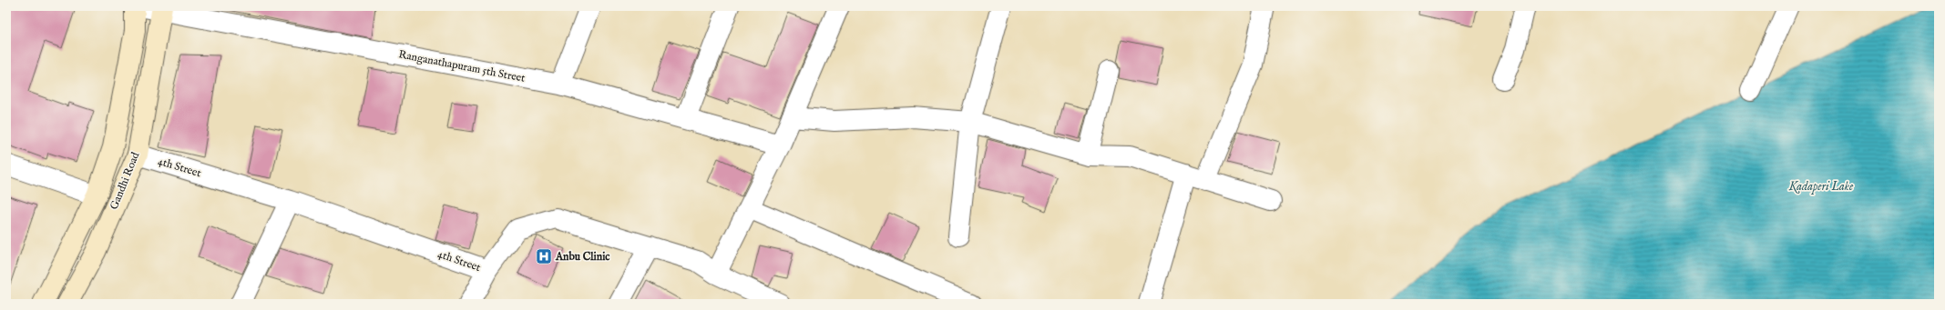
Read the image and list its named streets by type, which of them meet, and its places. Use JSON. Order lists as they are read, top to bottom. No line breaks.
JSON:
{"streets":{"main road":["Gandhi Road"],"street":["Ranganathapuram 5th Street","4th Street"]},"crossings":[["Ranganathapuram 5th Street","Gandhi Road"],["4th Street","Gandhi Road"]],"water":["Kadaperi Lake"],"places":{"hospital":["Anbu Clinic"]}}
